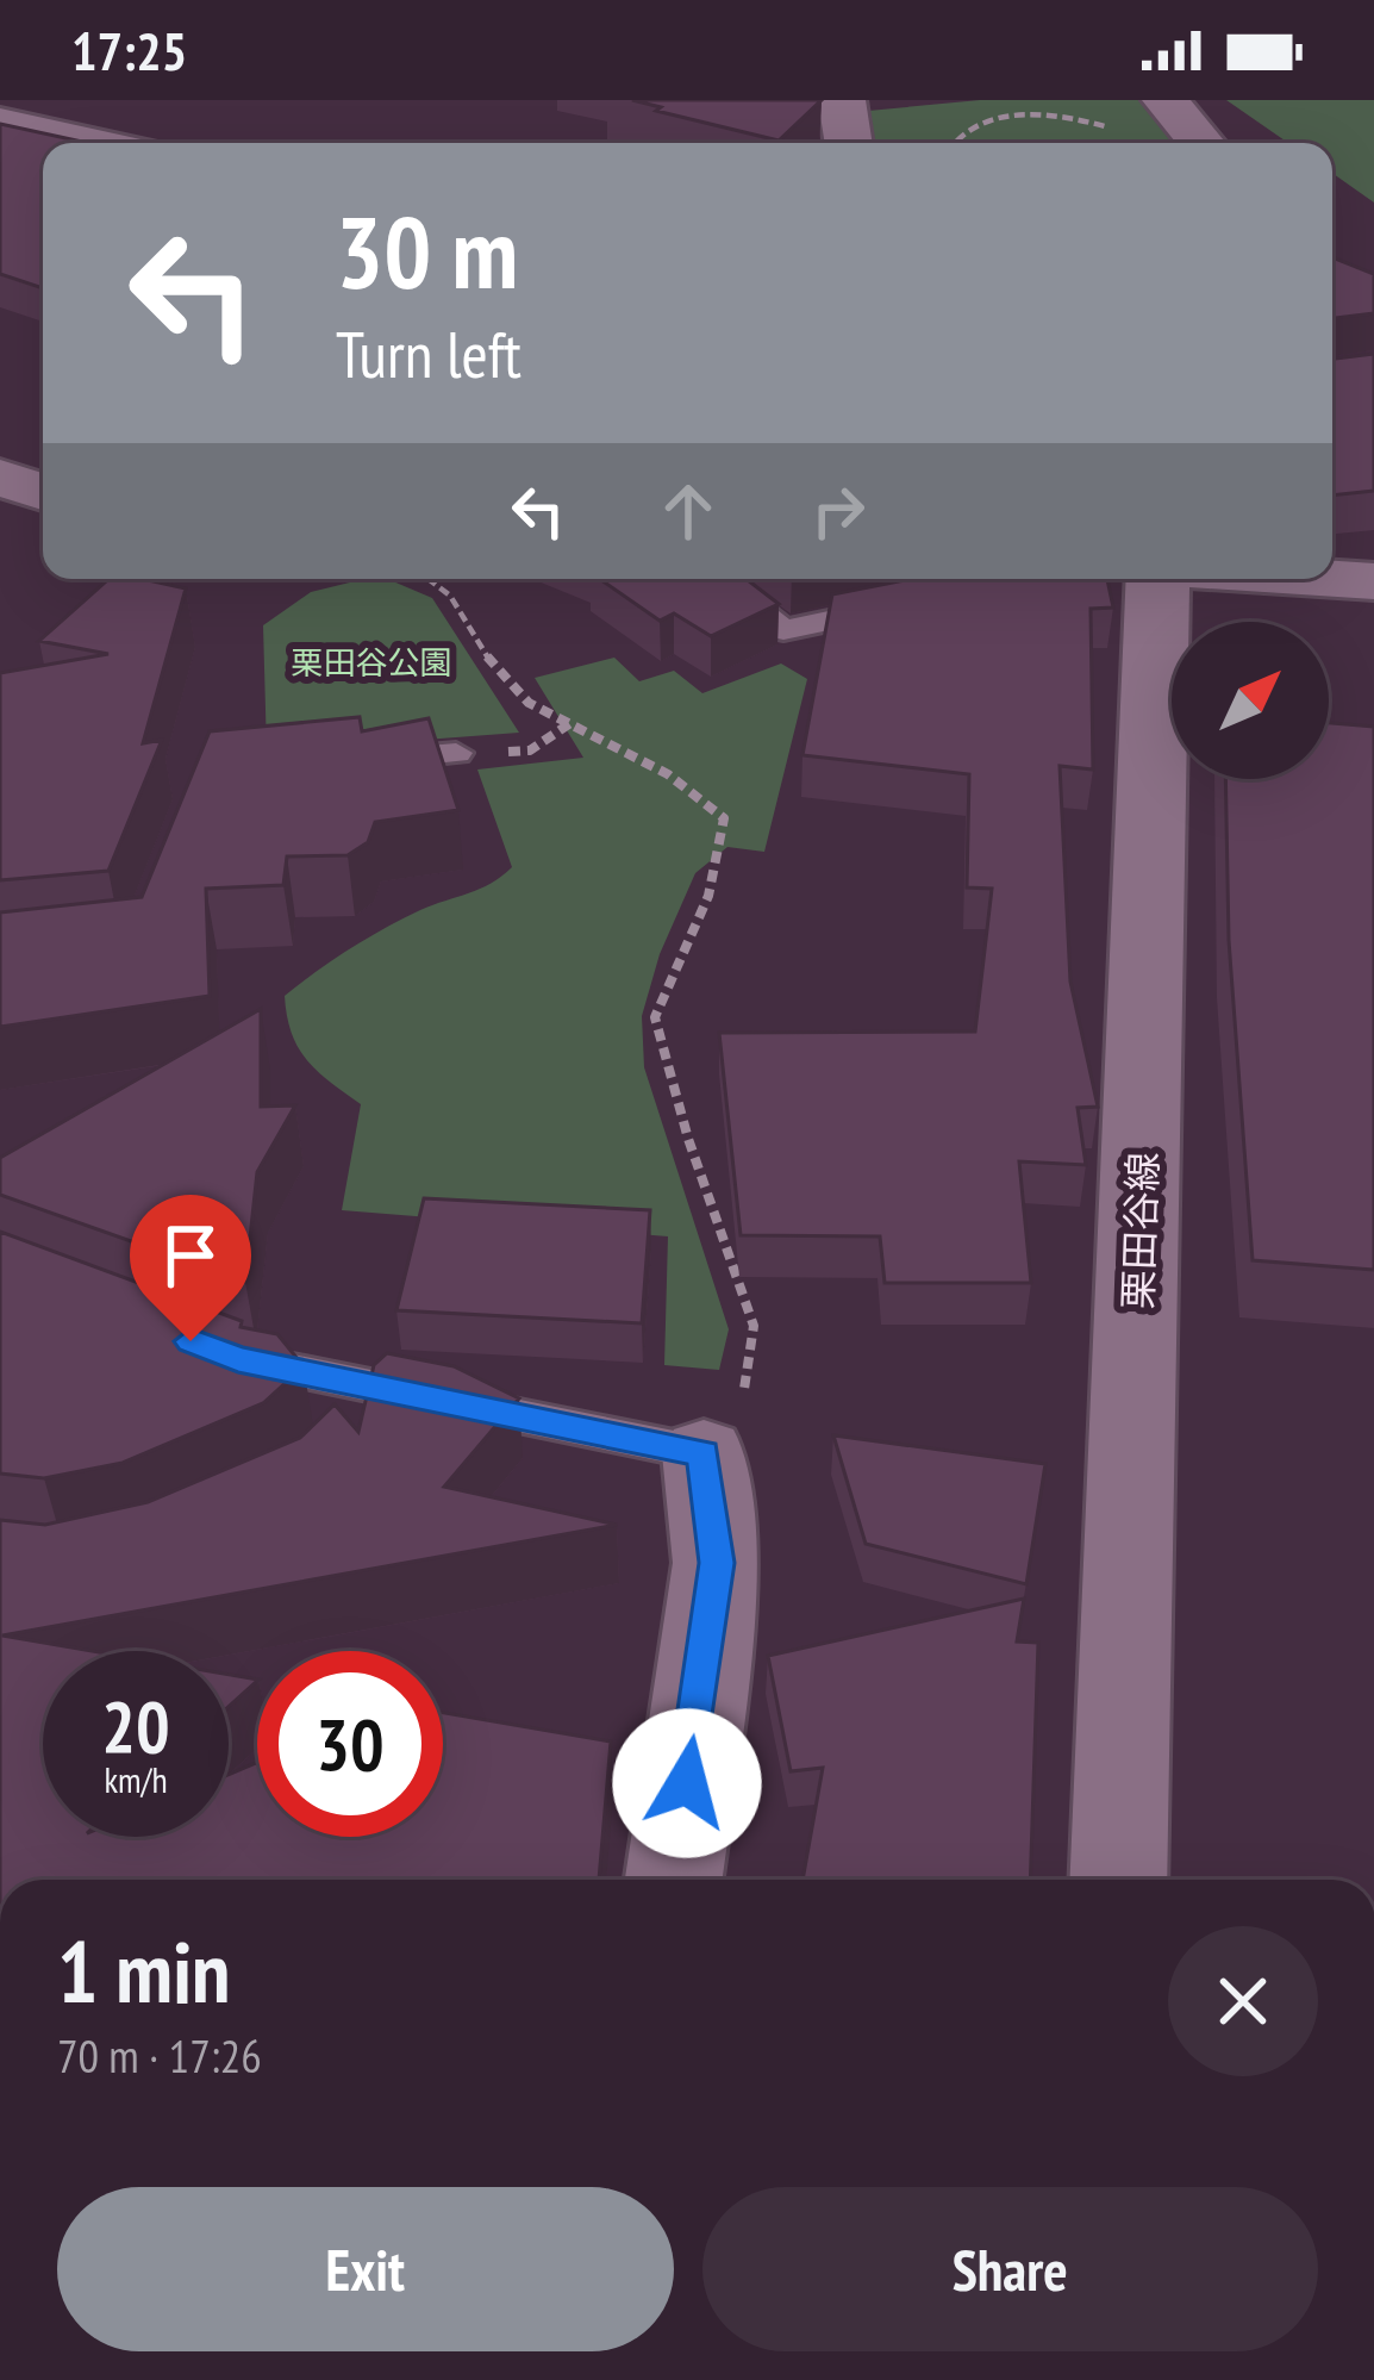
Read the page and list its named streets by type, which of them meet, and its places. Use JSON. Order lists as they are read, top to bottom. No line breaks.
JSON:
{"streets":{"street":["栗田谷線"]},"parks":["栗田谷公園"],"north":"top right","page":{"status":"17:25","turn":["30 m","Turn left"],"speed":"20 km/h","limit":"30","heading":["1 min","70 m · 17:26"],"buttons":["Exit","Share"]}}
